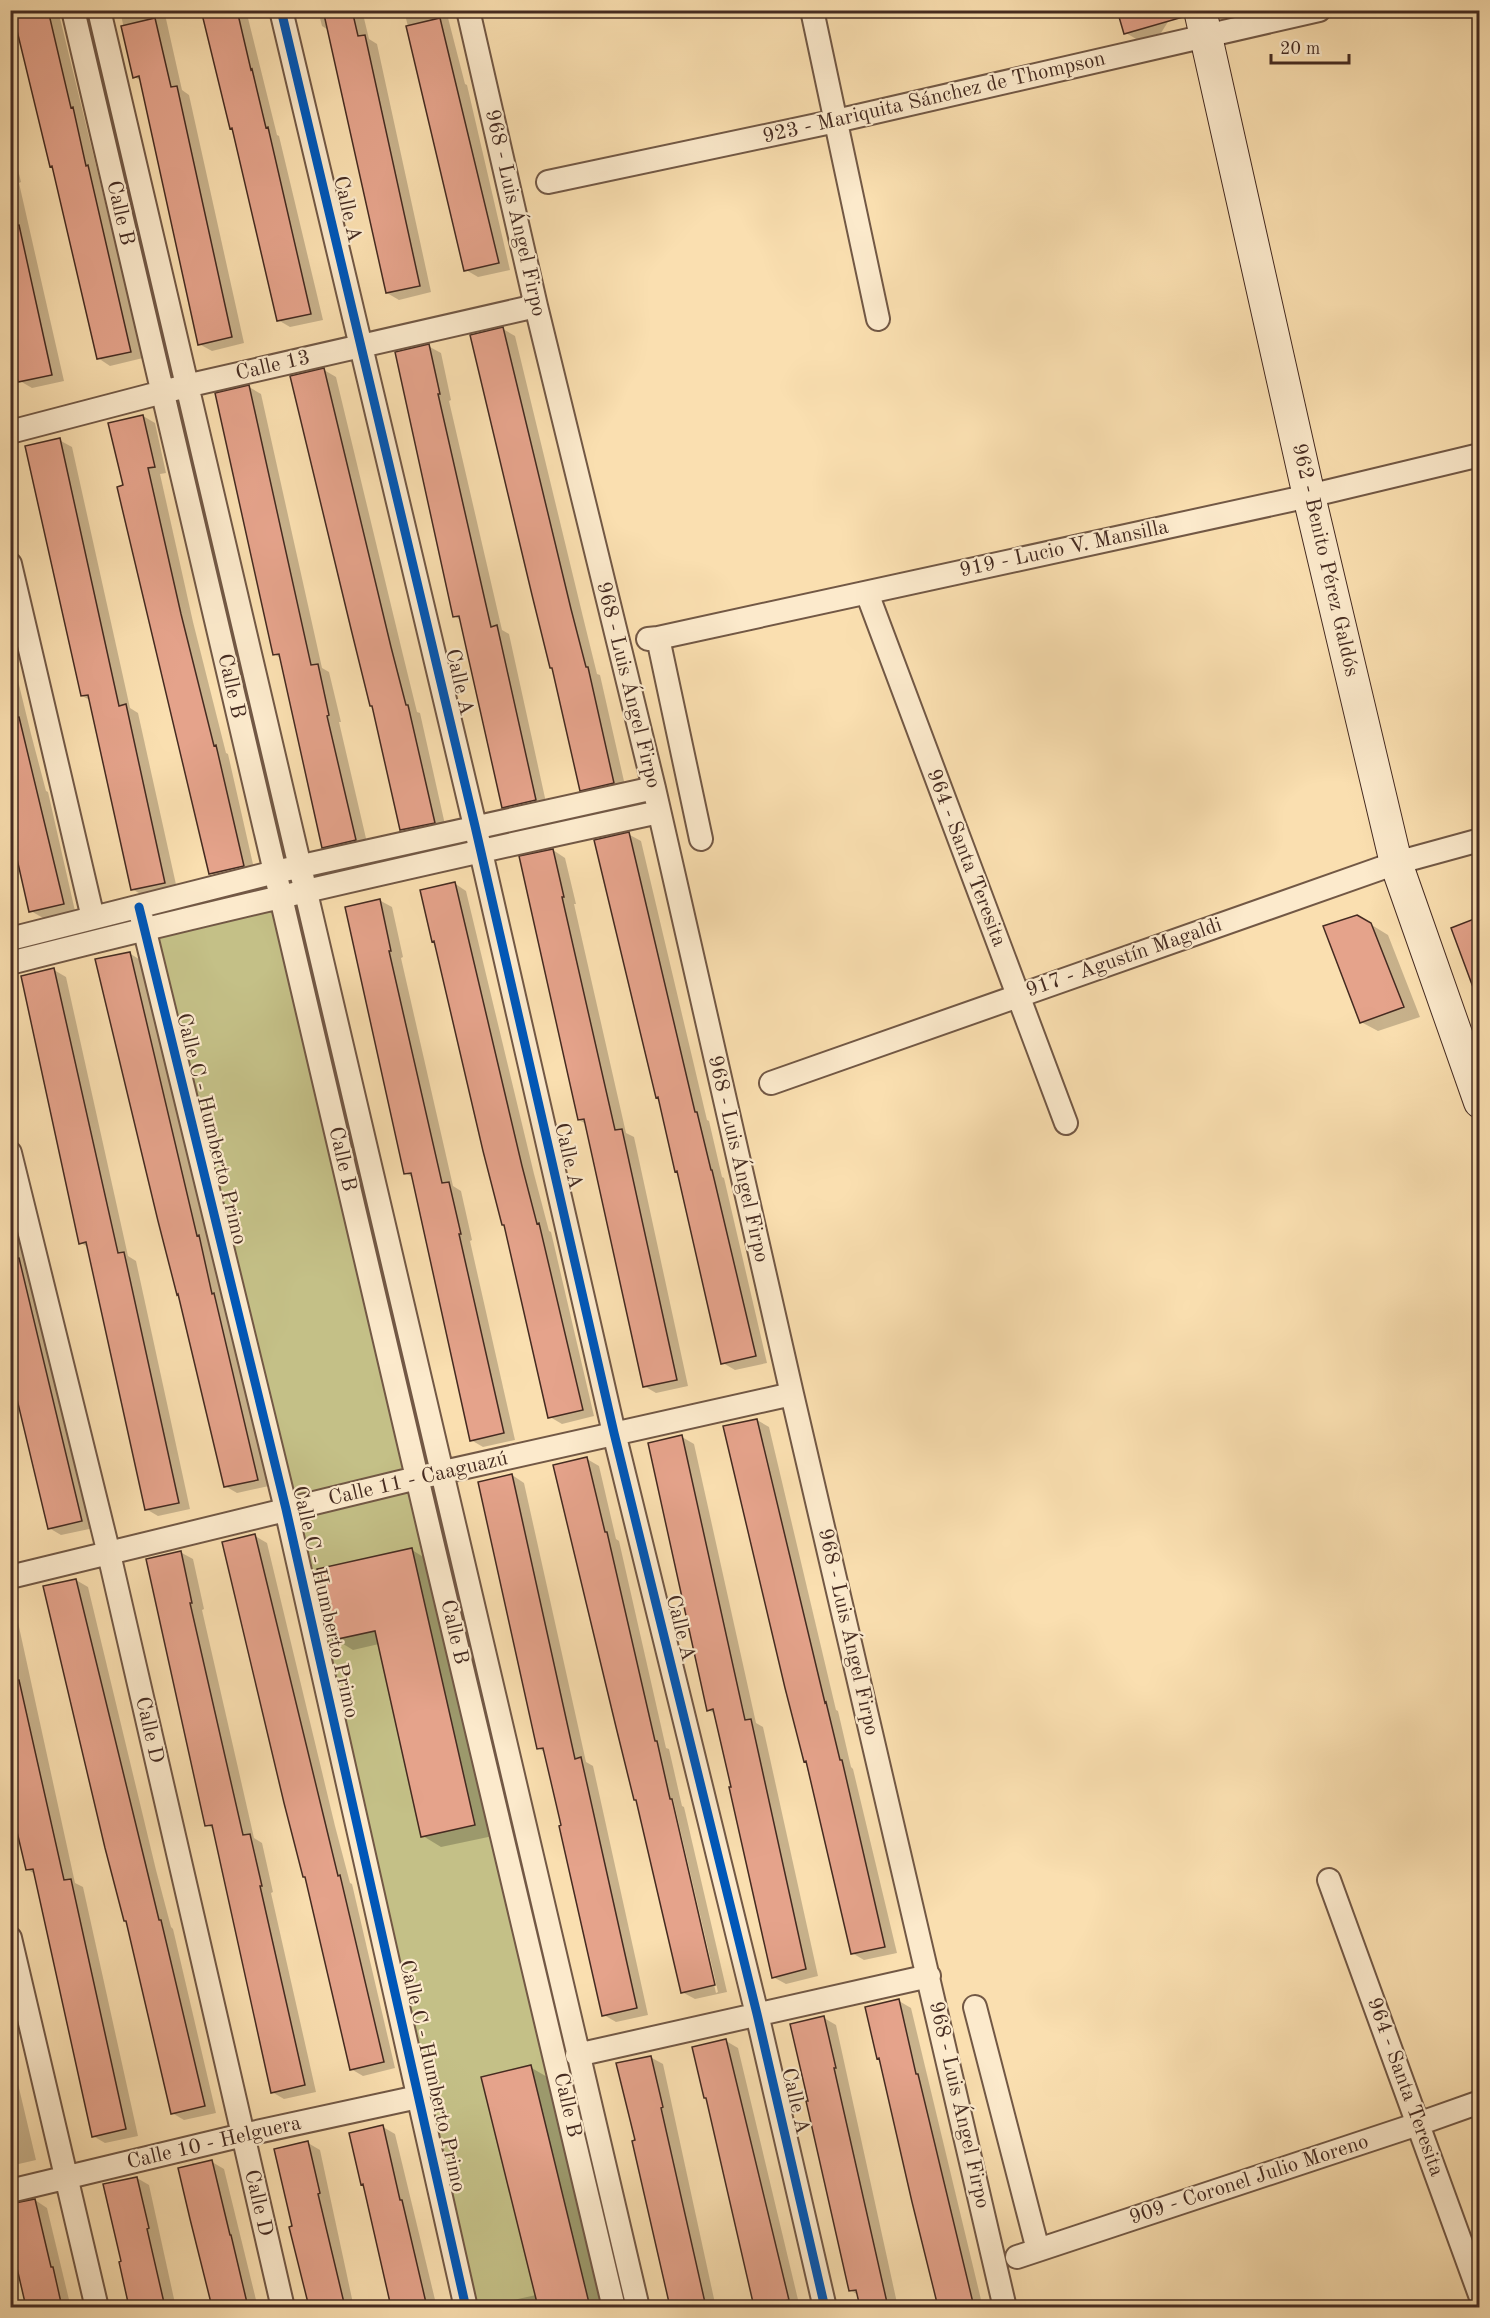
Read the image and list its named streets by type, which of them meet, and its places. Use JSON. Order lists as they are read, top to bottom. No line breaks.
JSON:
{"streets":{"main road":["962 - Benito Pérez Galdós"],"street":["923 - Mariquita Sánchez de Thompson","Calle A","Calle B","968 - Luis Ángel Firpo","Calle 13","919 - Lucio V. Mansilla","964 - Santa Teresita","917 - Agustín Magaldi","Calle C - Humberto Primo","Calle 11 - Caaguazú","Calle D","Calle 10 - Helguera","909 - Coronel Julio Moreno"]},"crossings":[["923 - Mariquita Sánchez de Thompson","962 - Benito Pérez Galdós"],["Calle A","Calle 13"],["Calle A","Calle 11 - Caaguazú"],["Calle B","Calle 13"],["Calle B","Calle 11 - Caaguazú"],["968 - Luis Ángel Firpo","Calle 13"],["968 - Luis Ángel Firpo","Calle 11 - Caaguazú"],["919 - Lucio V. Mansilla","962 - Benito Pérez Galdós"],["919 - Lucio V. Mansilla","964 - Santa Teresita"],["962 - Benito Pérez Galdós","917 - Agustín Magaldi"],["964 - Santa Teresita","917 - Agustín Magaldi"],["964 - Santa Teresita","909 - Coronel Julio Moreno"],["Calle C - Humberto Primo","Calle 11 - Caaguazú"],["Calle C - Humberto Primo","Calle 10 - Helguera"],["Calle 11 - Caaguazú","Calle D"],["Calle D","Calle 10 - Helguera"]],"scale_bar":"20 m"}
